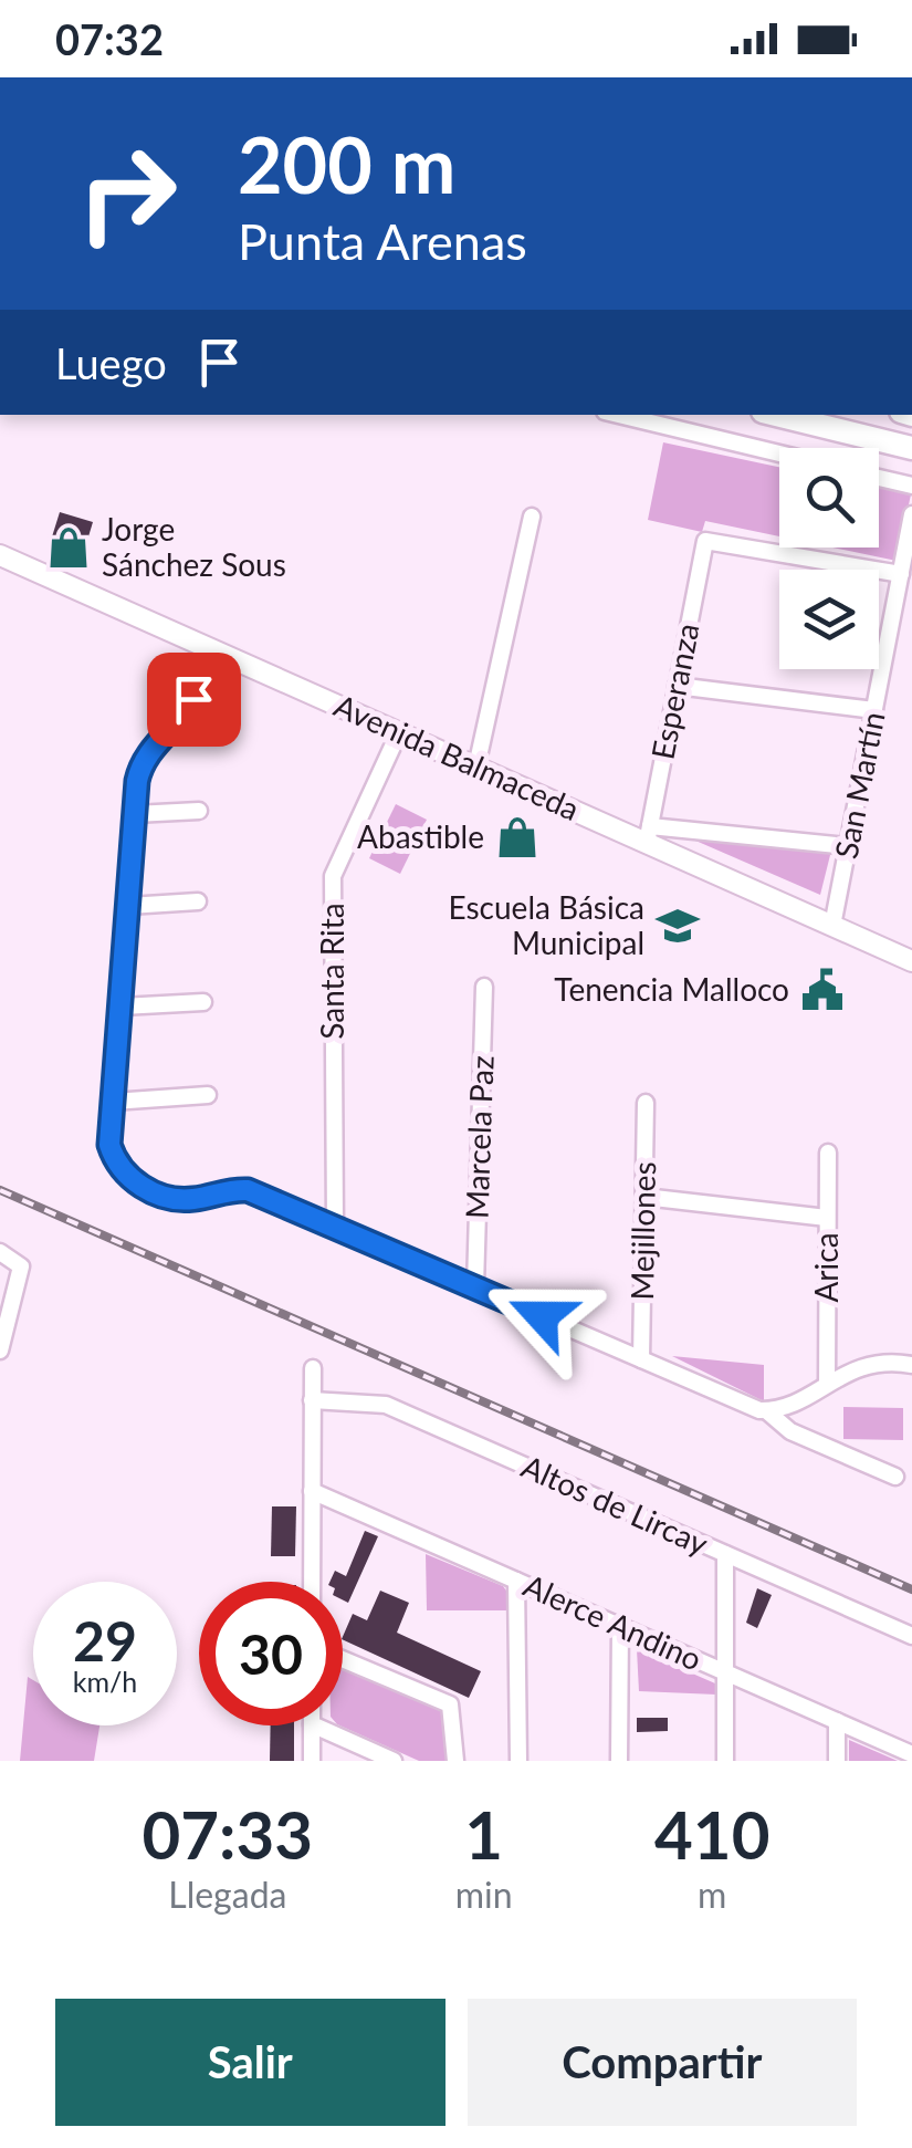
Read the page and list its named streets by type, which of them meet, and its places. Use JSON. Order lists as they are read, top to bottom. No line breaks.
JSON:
{"streets":{"main road":["Avenida Balmaceda"],"street":["Esperanza","San Martín","Santa Rita","Marcela Paz","Mejillones","Arica","Altos de Lircay","Alerce Andino"]},"crossings":[["Esperanza","Avenida Balmaceda"],["Esperanza","San Martín"],["Avenida Balmaceda","San Martín"],["Avenida Balmaceda","Santa Rita"]],"places":{"shop":["Jorge Sánchez Sous","Abastible"],"school or university":["Escuela Básica Municipal"],"public building":["Tenencia Malloco"]},"page":{"status":"07:32","turn":["200 m","Punta Arenas"],"then":"Luego","speed":"29 km/h","limit":"30","eta":["07:33","Llegada","1","min","410","m"],"buttons":["Salir","Compartir"]}}
